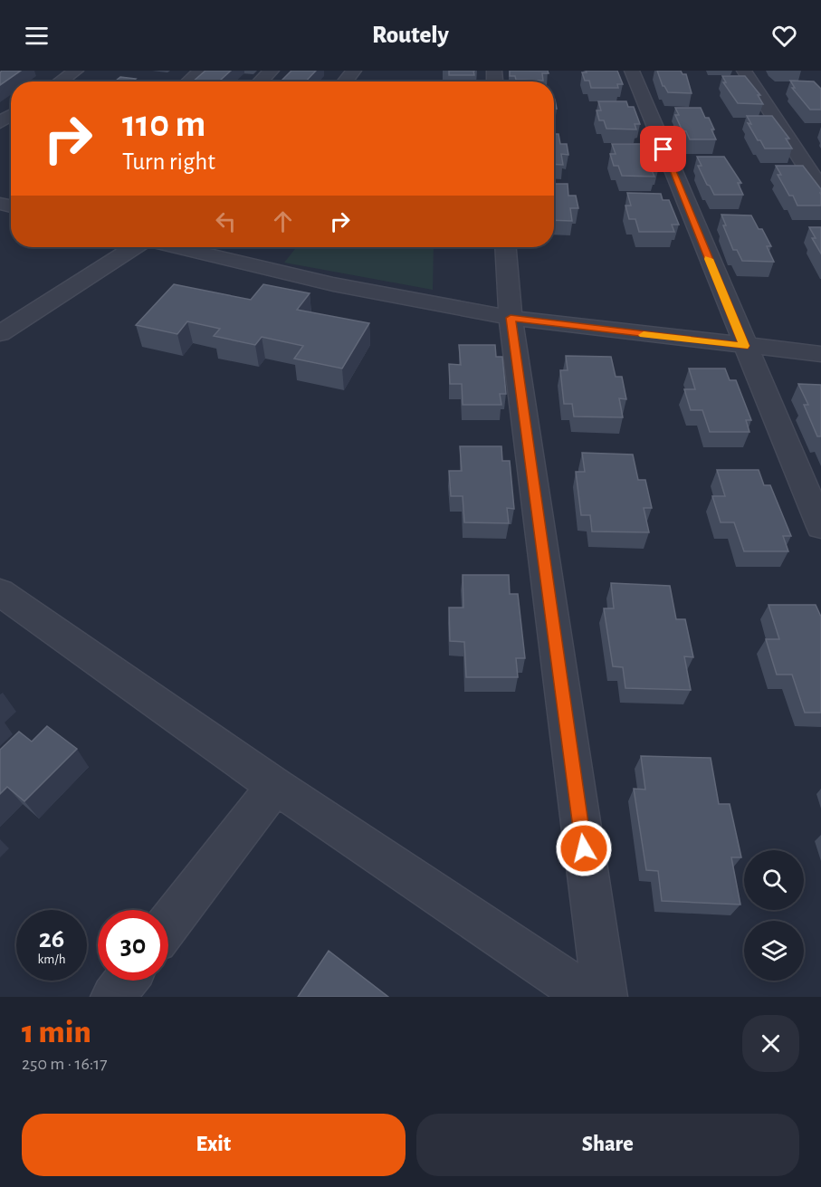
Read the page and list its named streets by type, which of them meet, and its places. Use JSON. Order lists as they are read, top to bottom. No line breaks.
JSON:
{"page":{"header":"Routely","turn":["110 m","Turn right"],"speed":"26 km/h","limit":"30","heading":["1 min","250 m · 16:17"],"buttons":["Exit","Share"]}}
